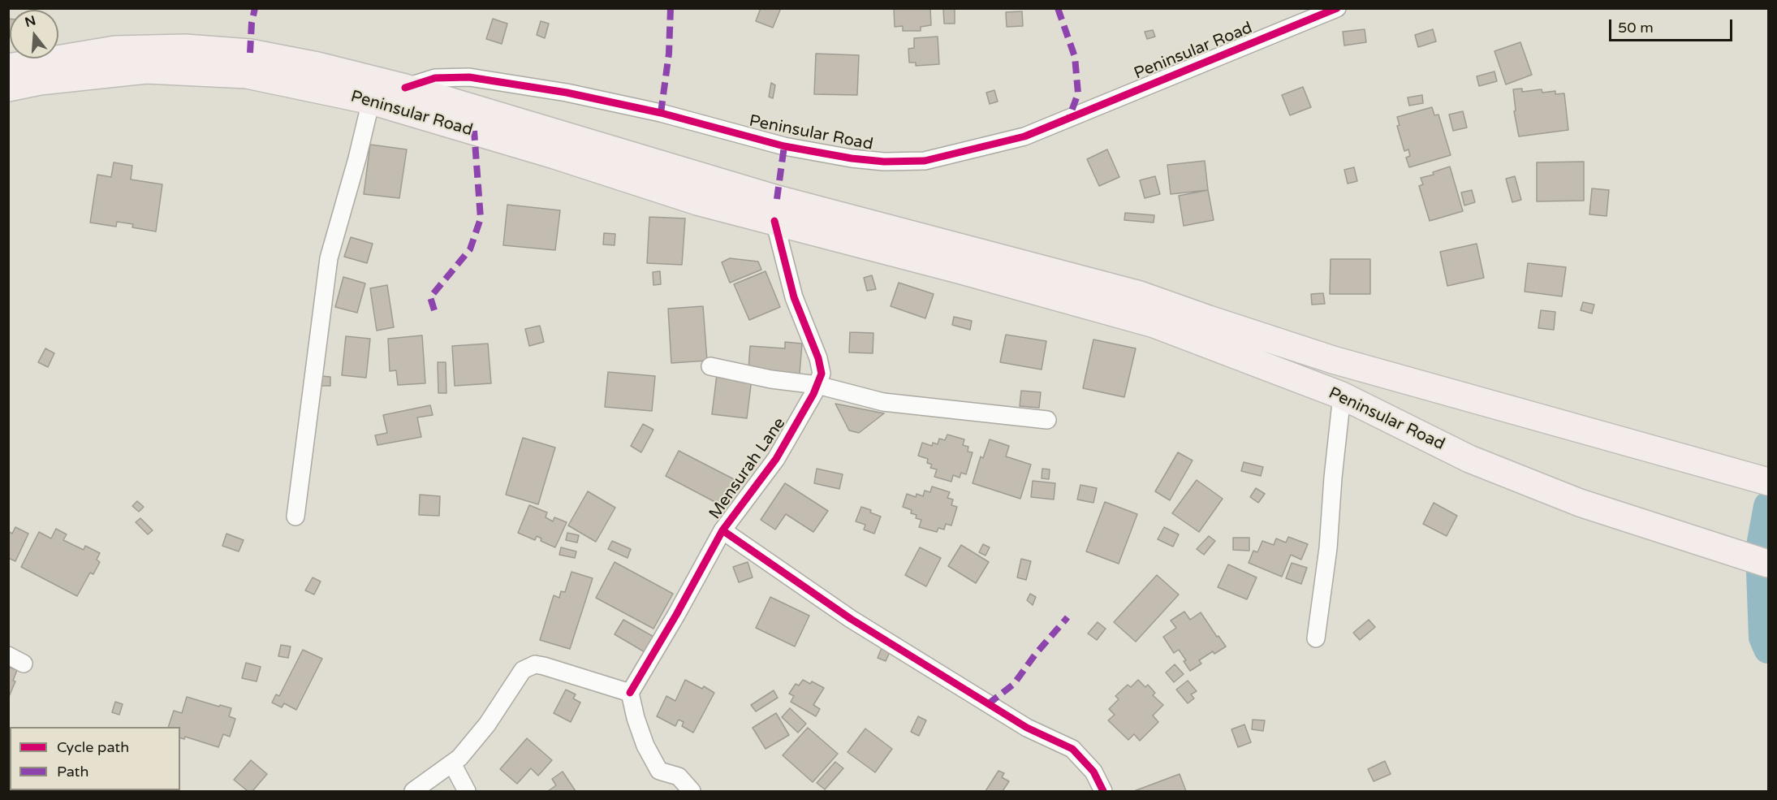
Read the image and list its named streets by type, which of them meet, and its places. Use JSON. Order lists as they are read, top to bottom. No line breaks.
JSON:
{"streets":{"main road":["Peninsular Road"],"street":["Mensurah Lane"]},"crossings":[["Peninsular Road","Mensurah Lane"]],"legend":["Cycle path","Path"],"scale_bar":"50 m","north":"top"}
